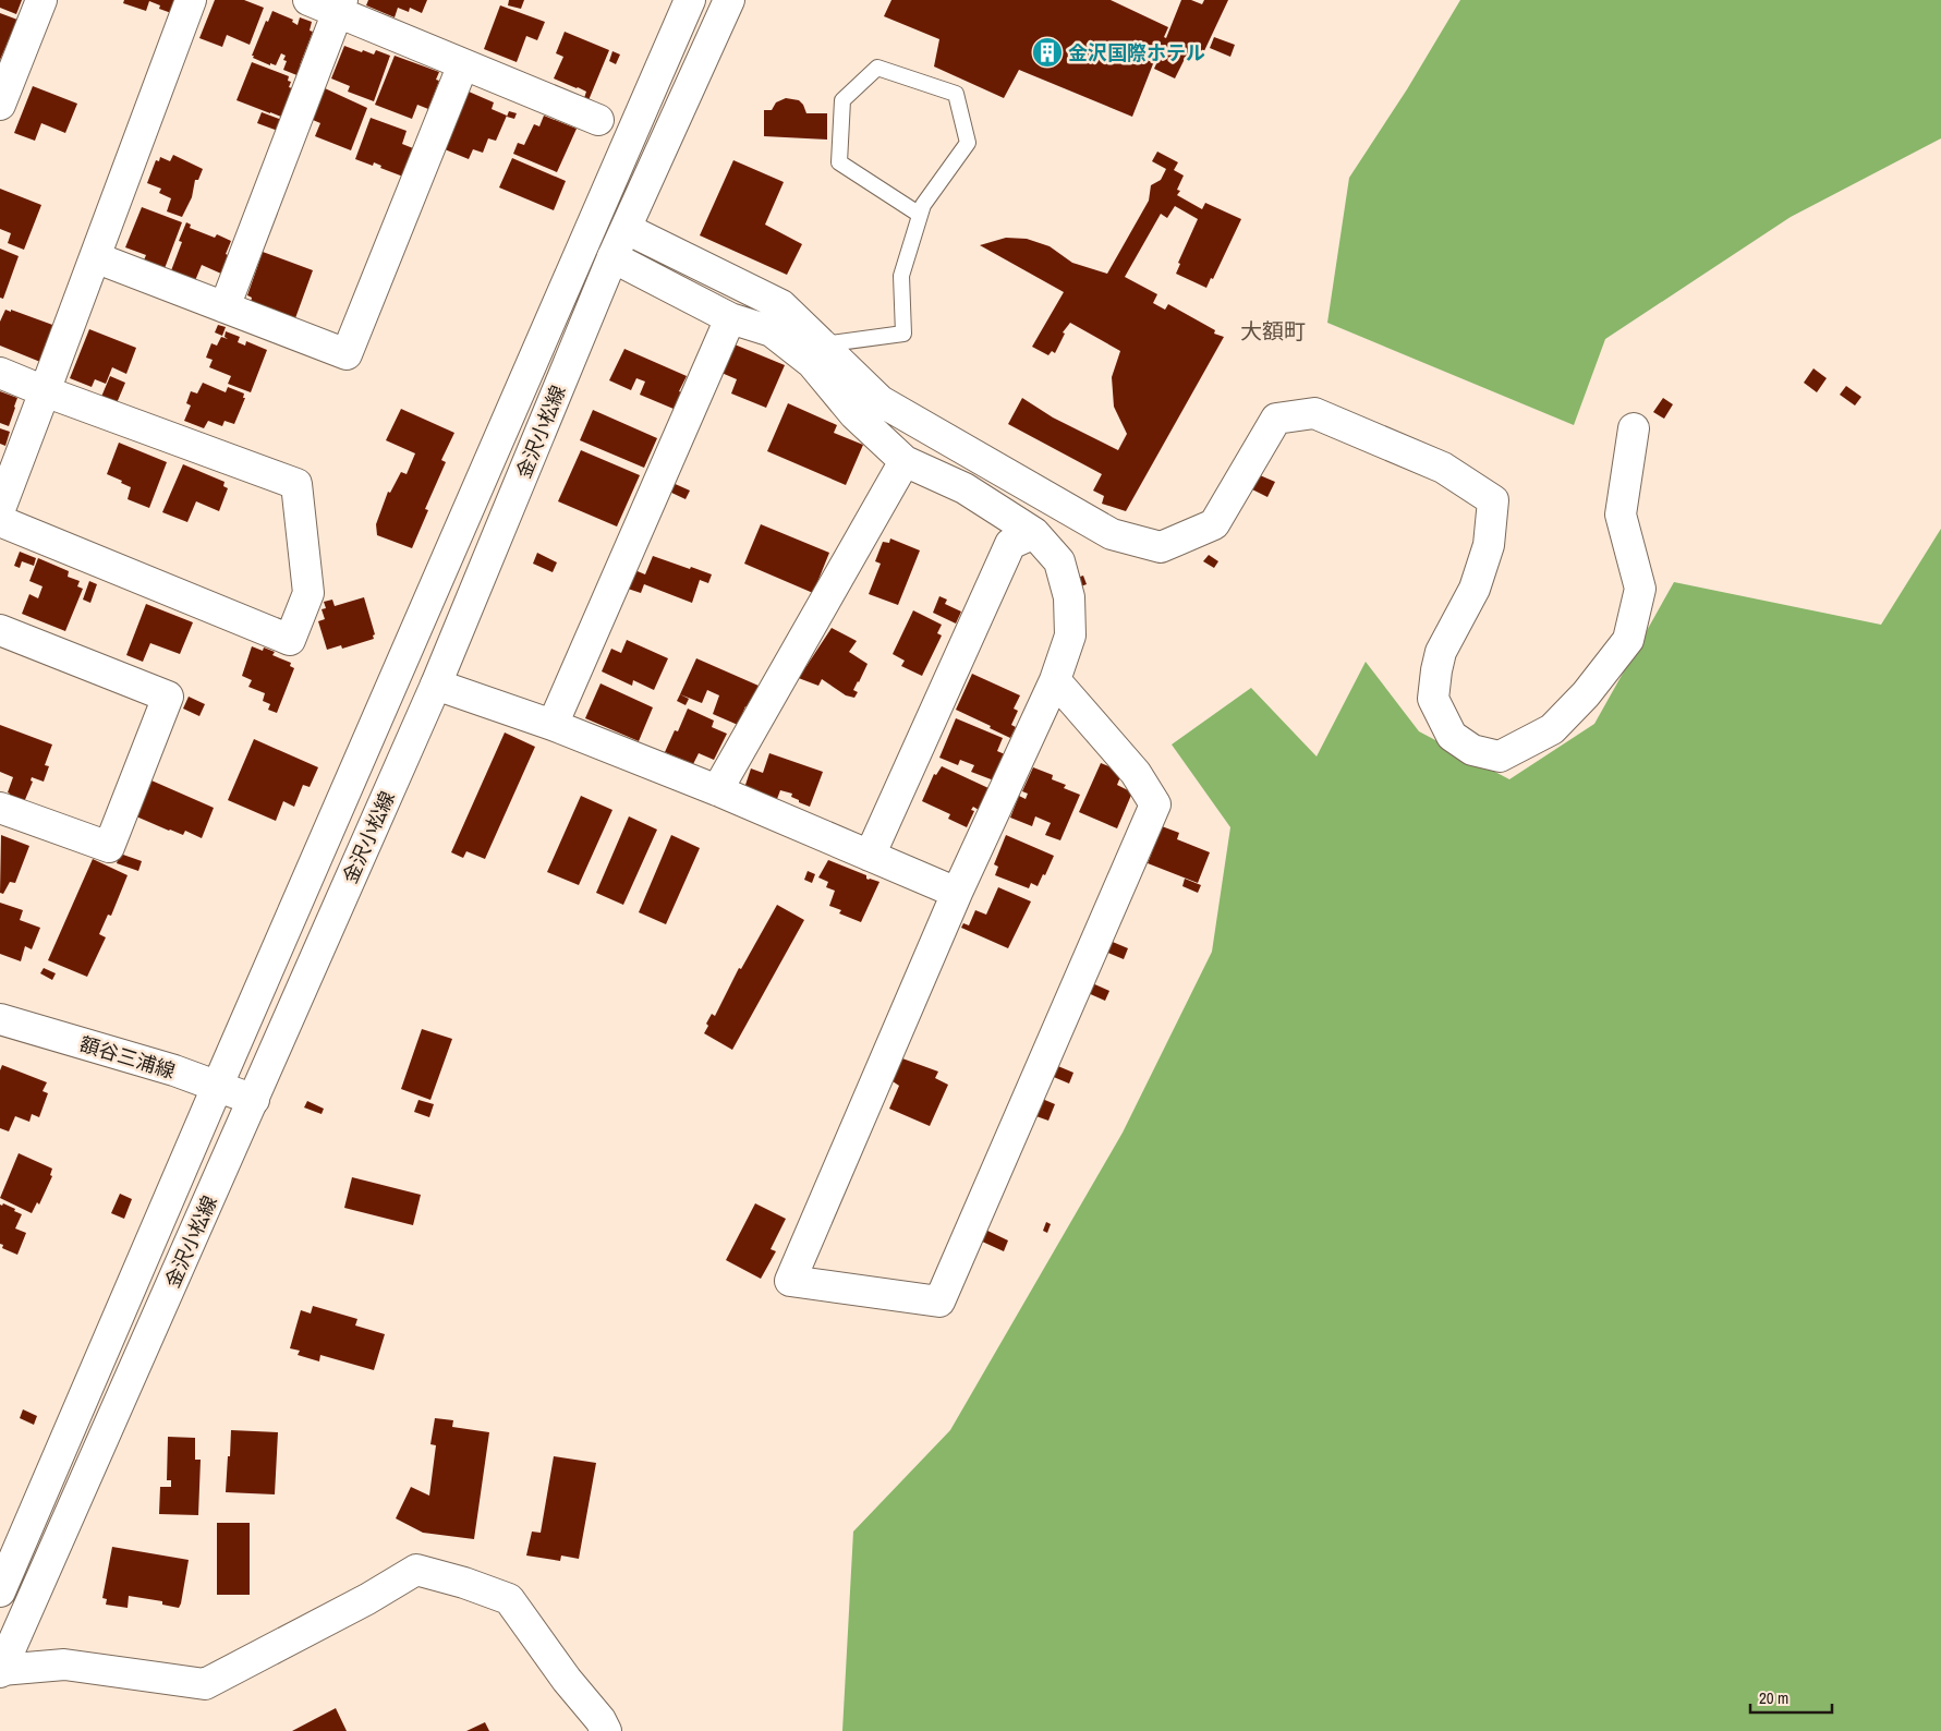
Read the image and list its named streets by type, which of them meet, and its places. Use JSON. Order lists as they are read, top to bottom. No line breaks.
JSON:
{"streets":{"street":["金沢小松線","額谷三浦線"]},"crossings":[["金沢小松線","額谷三浦線"]],"districts":["大額町"],"places":{"building":["金沢国際ホテル"]},"scale_bar":"20 m"}
